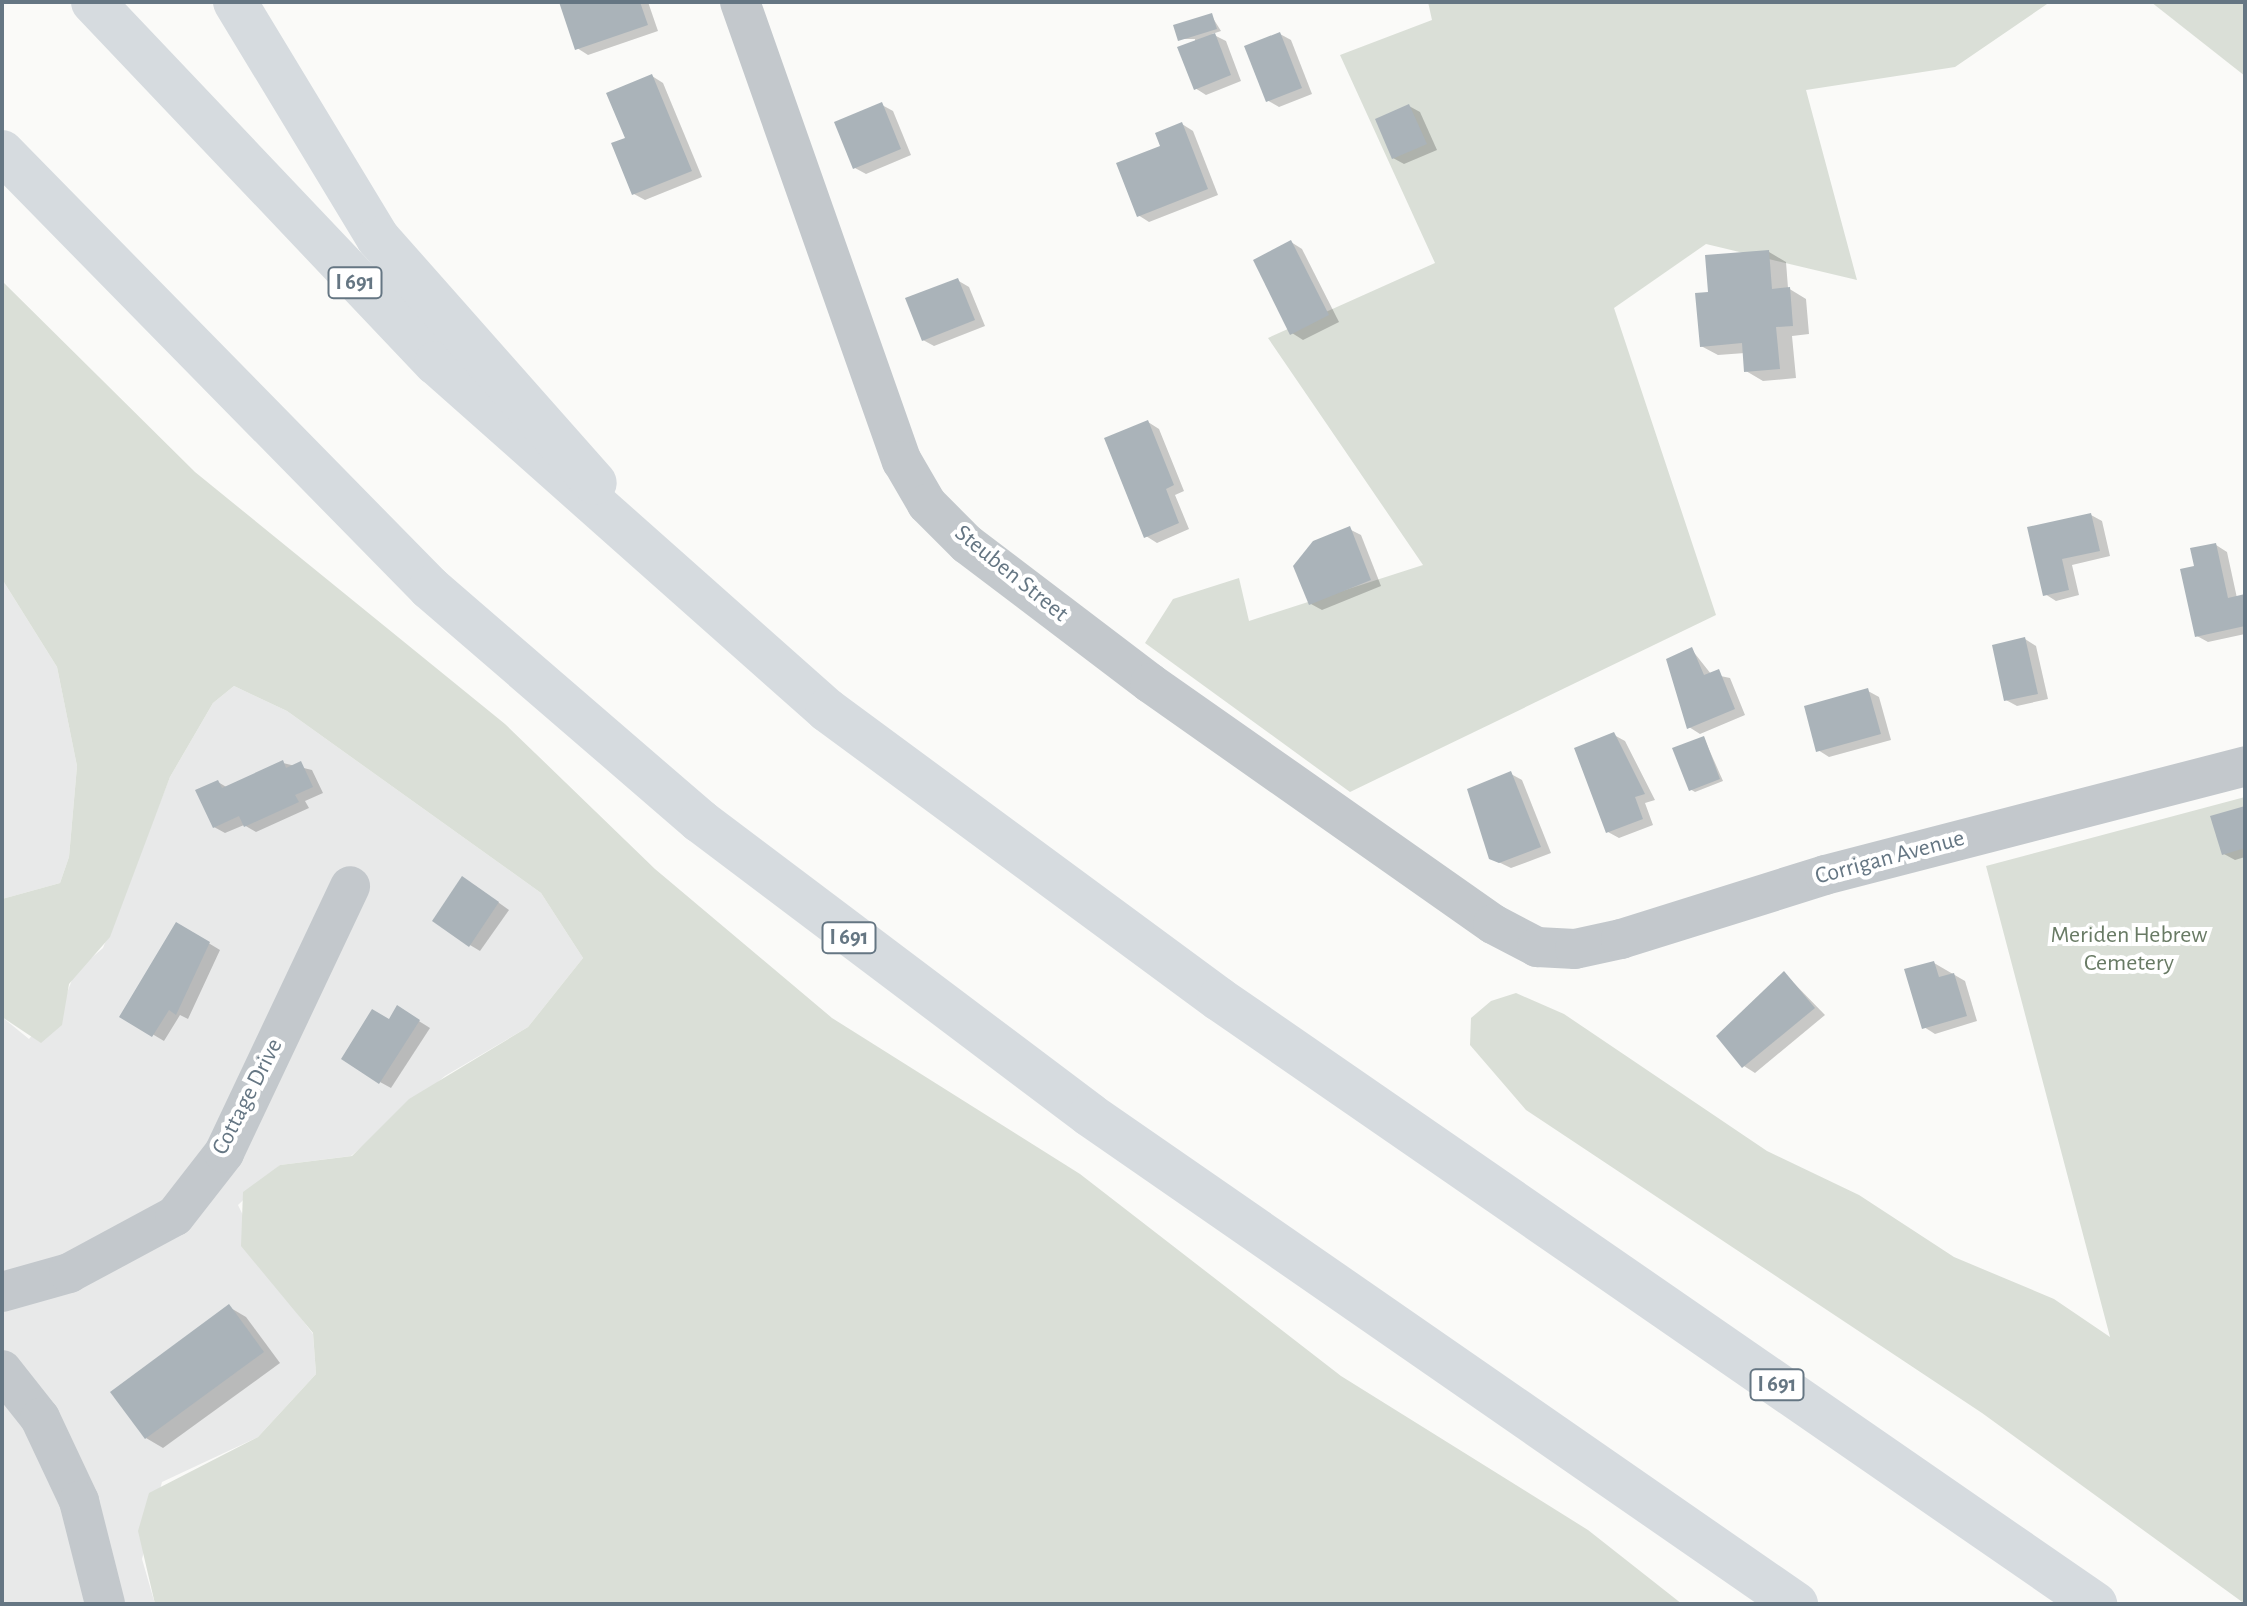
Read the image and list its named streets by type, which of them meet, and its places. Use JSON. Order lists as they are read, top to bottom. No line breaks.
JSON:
{"streets":{"highway":["I 691"],"street":["Steuben Street","Corrigan Avenue","Cottage Drive"]},"crossings":[["Steuben Street","Corrigan Avenue"]],"parks":["Meriden Hebrew Cemetery"]}
